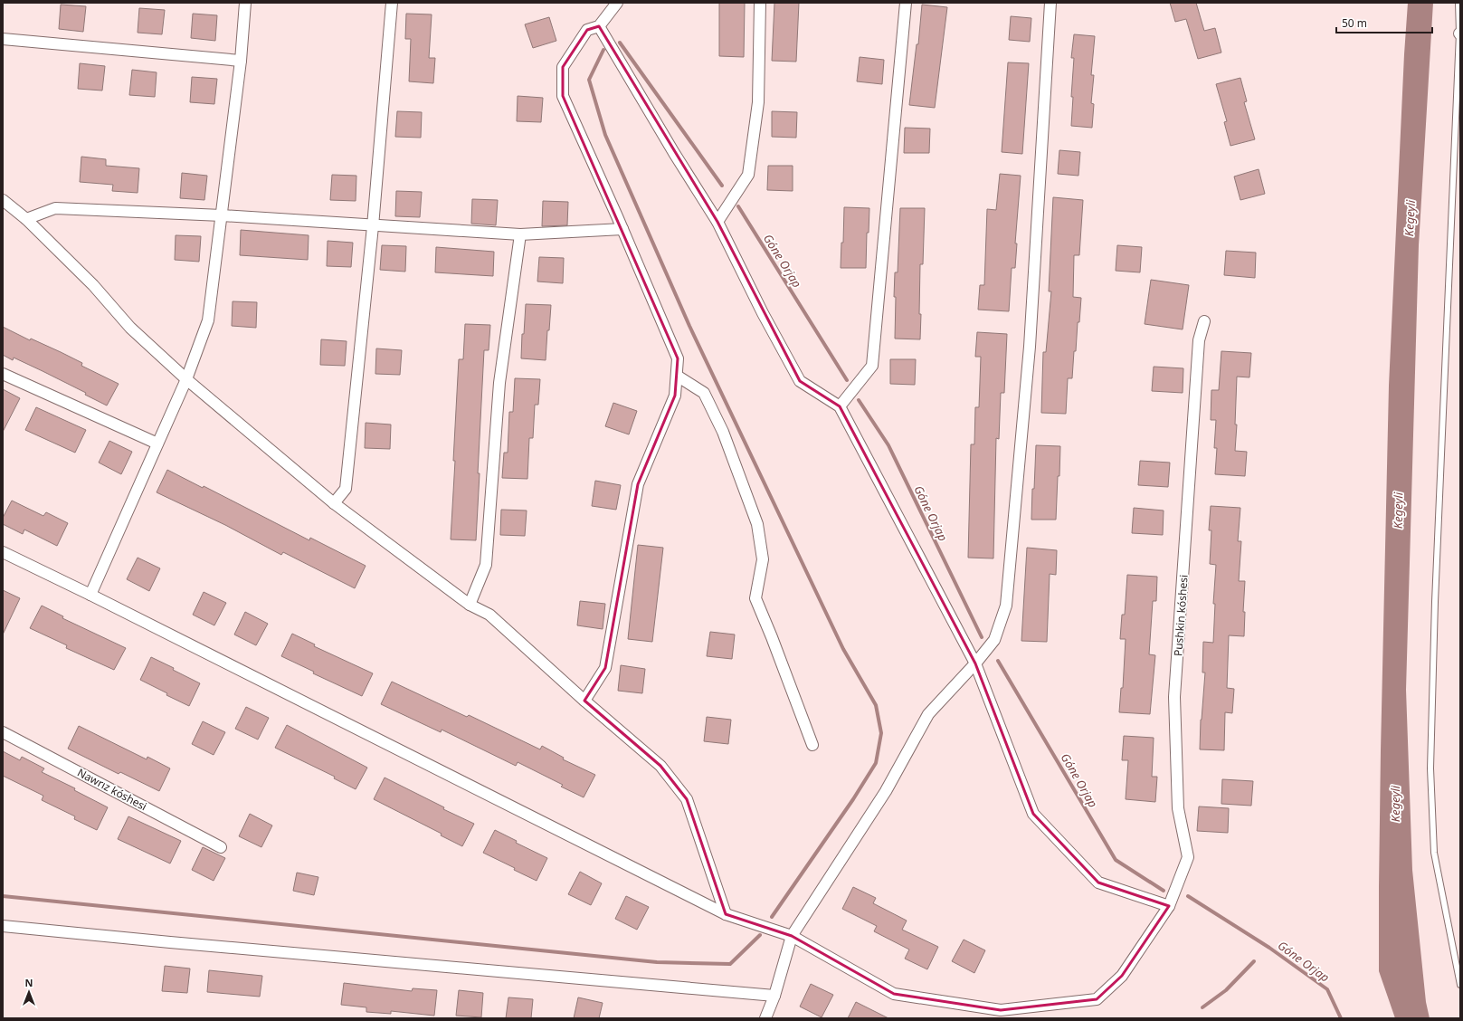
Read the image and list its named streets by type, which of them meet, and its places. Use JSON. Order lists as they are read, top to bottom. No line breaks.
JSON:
{"streets":{"street":["Pushkin kóshesi","Nawrız kóshesi"]},"water":["Kegeyli","Góne Orjap"],"scale_bar":"50 m","north":"top"}
